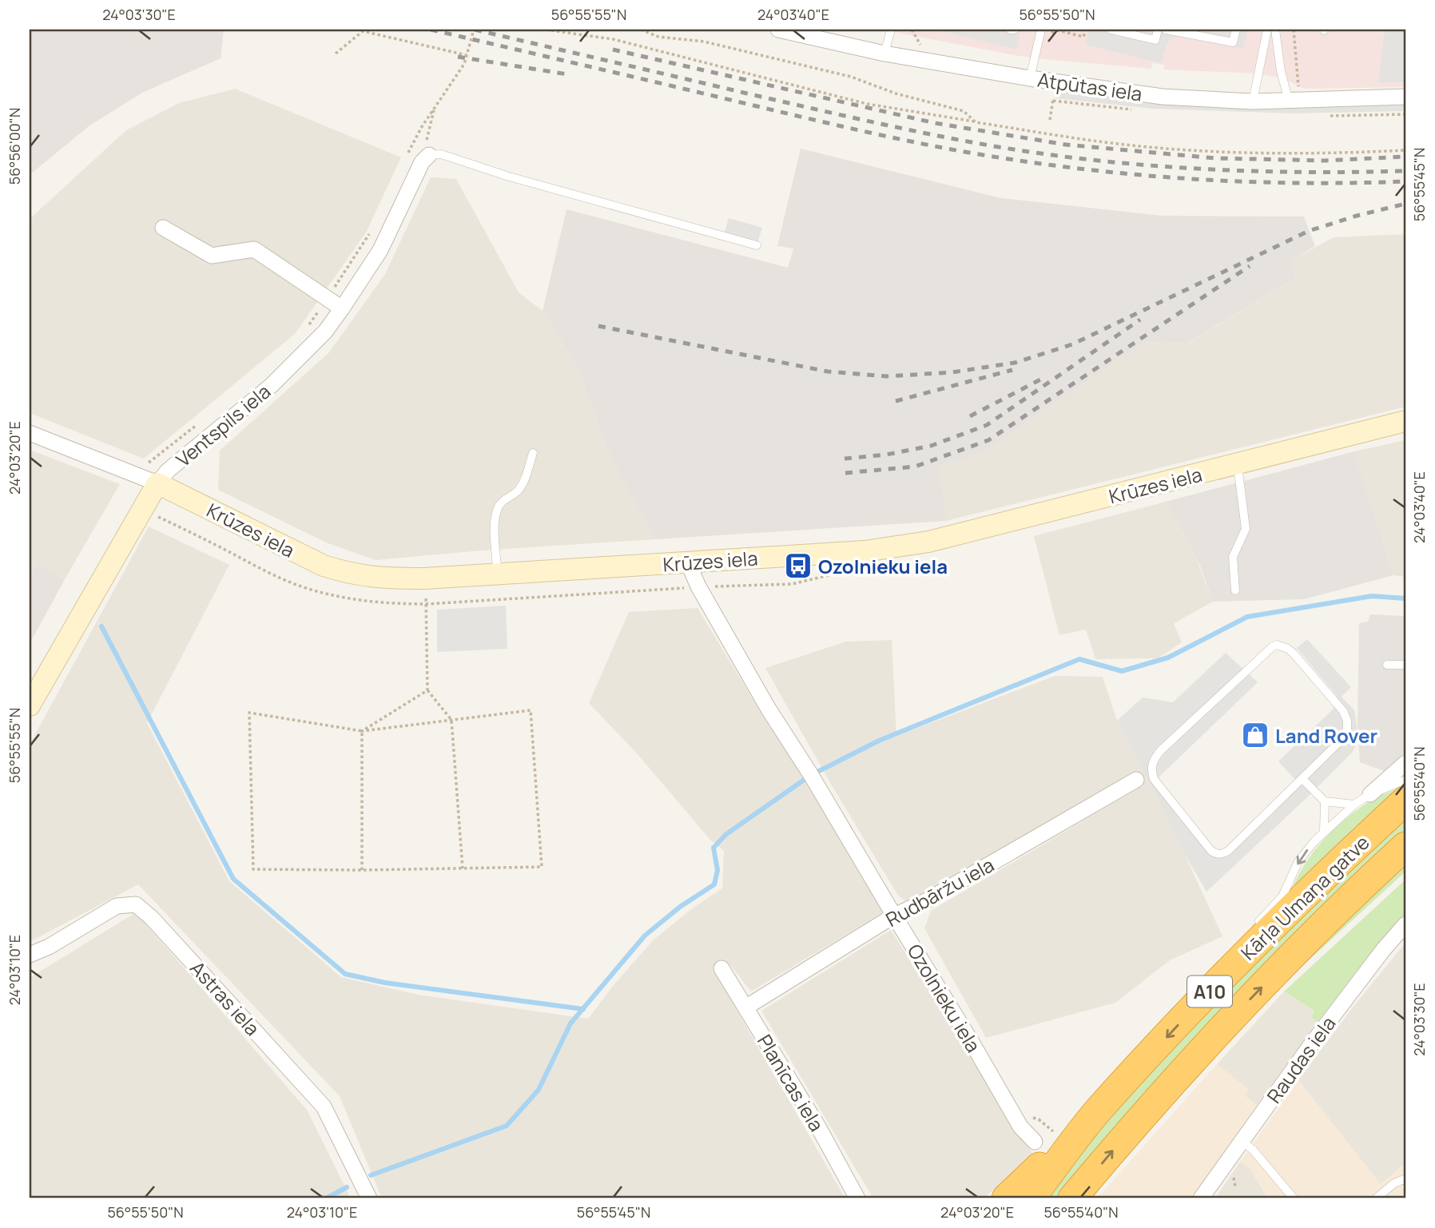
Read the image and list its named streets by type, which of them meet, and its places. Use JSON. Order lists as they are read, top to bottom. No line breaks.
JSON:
{"streets":{"highway":["Kārļa Ulmaņa gatve","A10"],"street":["Atpūtas iela","Ventspils iela","Krūzes iela","Rudbāržu iela","Astras iela","Ozolnieku iela","Raudas iela","Planīcas iela"]},"crossings":[["Ventspils iela","Krūzes iela"],["Krūzes iela","Ozolnieku iela"],["Rudbāržu iela","Ozolnieku iela"],["Rudbāržu iela","Planīcas iela"]],"places":{"bus stop":["Ozolnieku iela"],"shop":["Land Rover"]},"coordinates":["24°03'30\"E","56°55'55\"N","24°03'40\"E","56°55'50\"N","56°56'00\"N","56°55'45\"N","24°03'20\"E","56°55'40\"N","24°03'10\"E"]}
